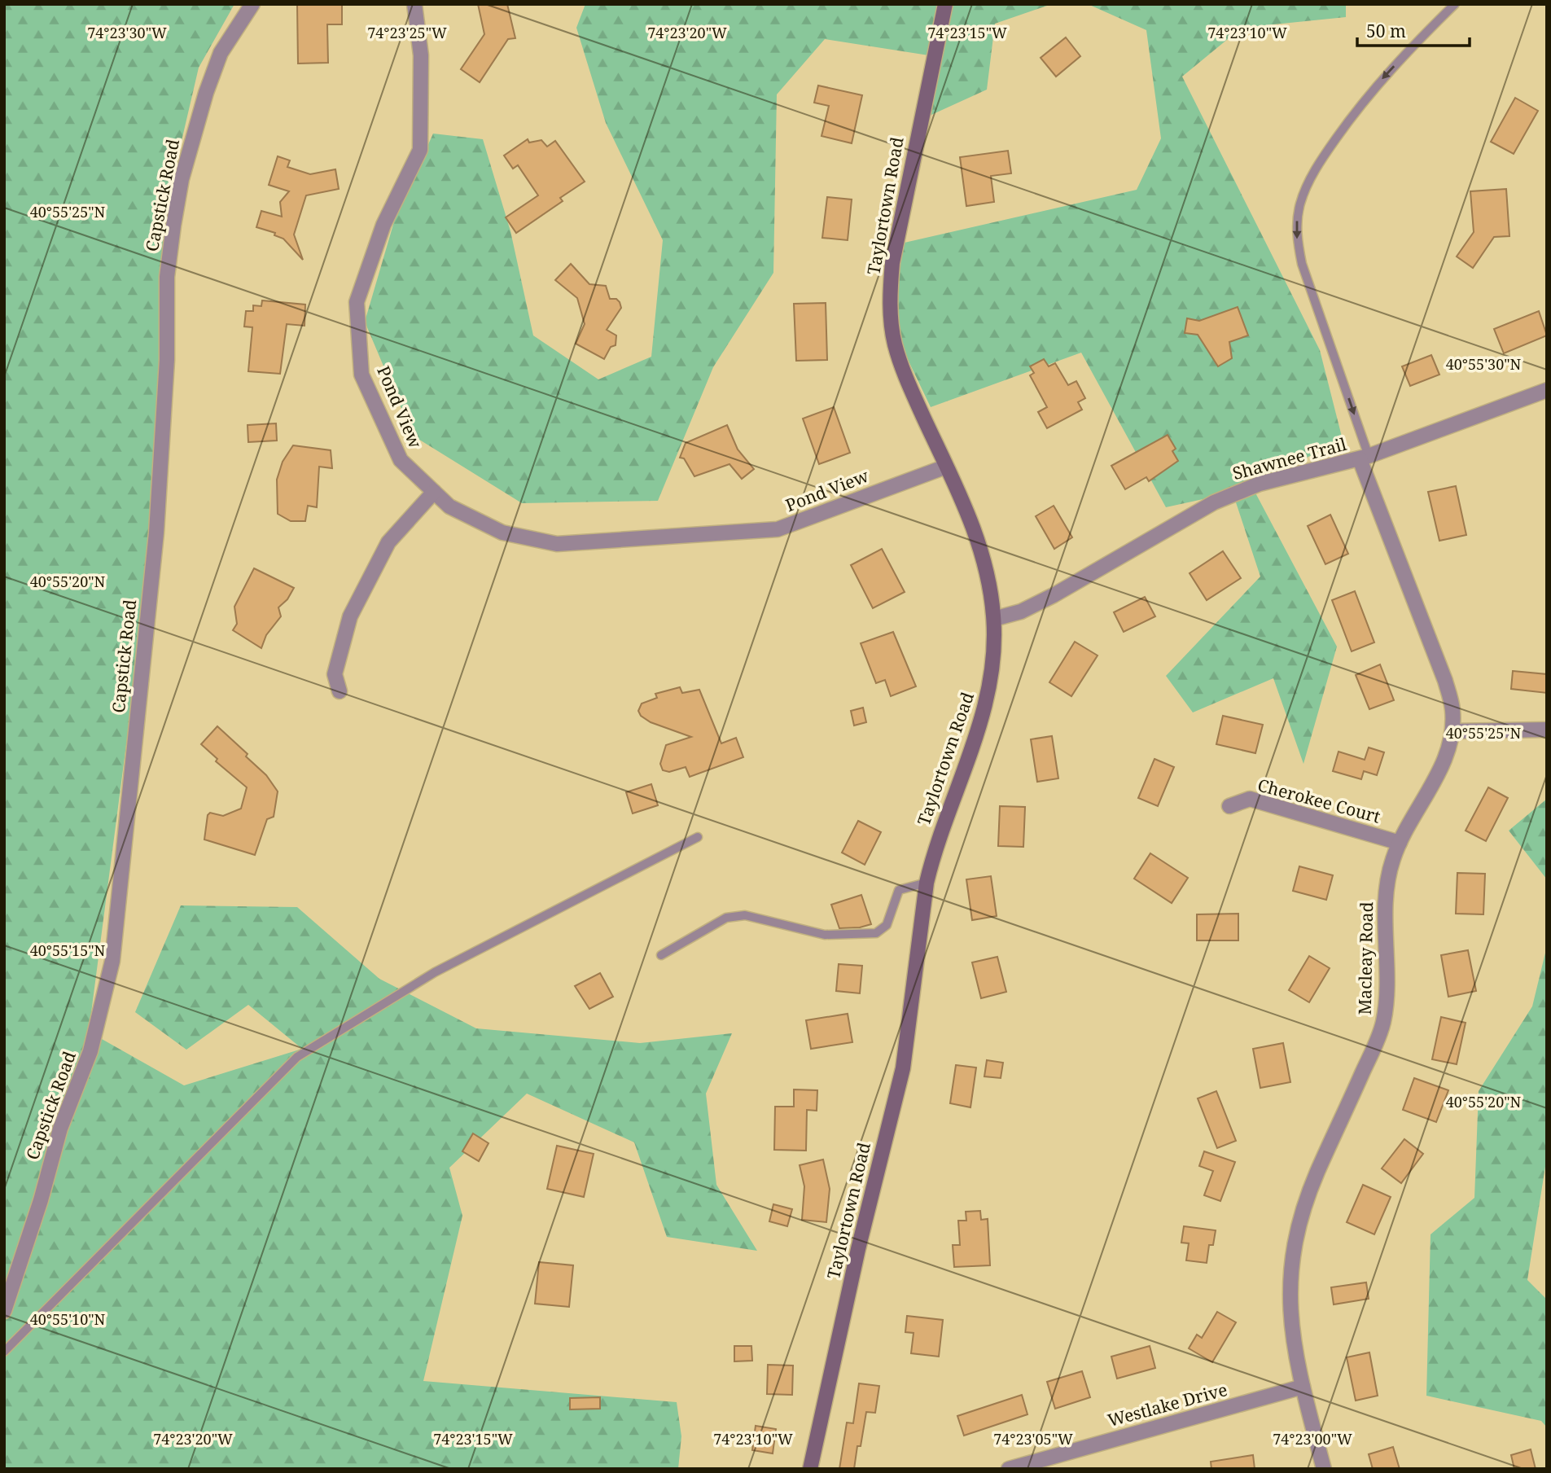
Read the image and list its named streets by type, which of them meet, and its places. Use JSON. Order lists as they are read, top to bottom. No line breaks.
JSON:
{"streets":{"street":["Capstick Road","Taylortown Road","Pond View","Shawnee Trail","Cherokee Court","Macleay Road","Westlake Drive"]},"crossings":[["Taylortown Road","Pond View"],["Taylortown Road","Shawnee Trail"],["Shawnee Trail","Macleay Road"],["Cherokee Court","Macleay Road"],["Macleay Road","Westlake Drive"]],"scale_bar":"50 m","coordinates":["74°23'20\"W","74°23'10\"W","74°23'30\"W","74°23'25\"W","74°23'15\"W","40°55'25\"N","40°55'30\"N","40°55'20\"N","40°55'15\"N","40°55'10\"N","74°23'05\"W","74°23'00\"W"]}
